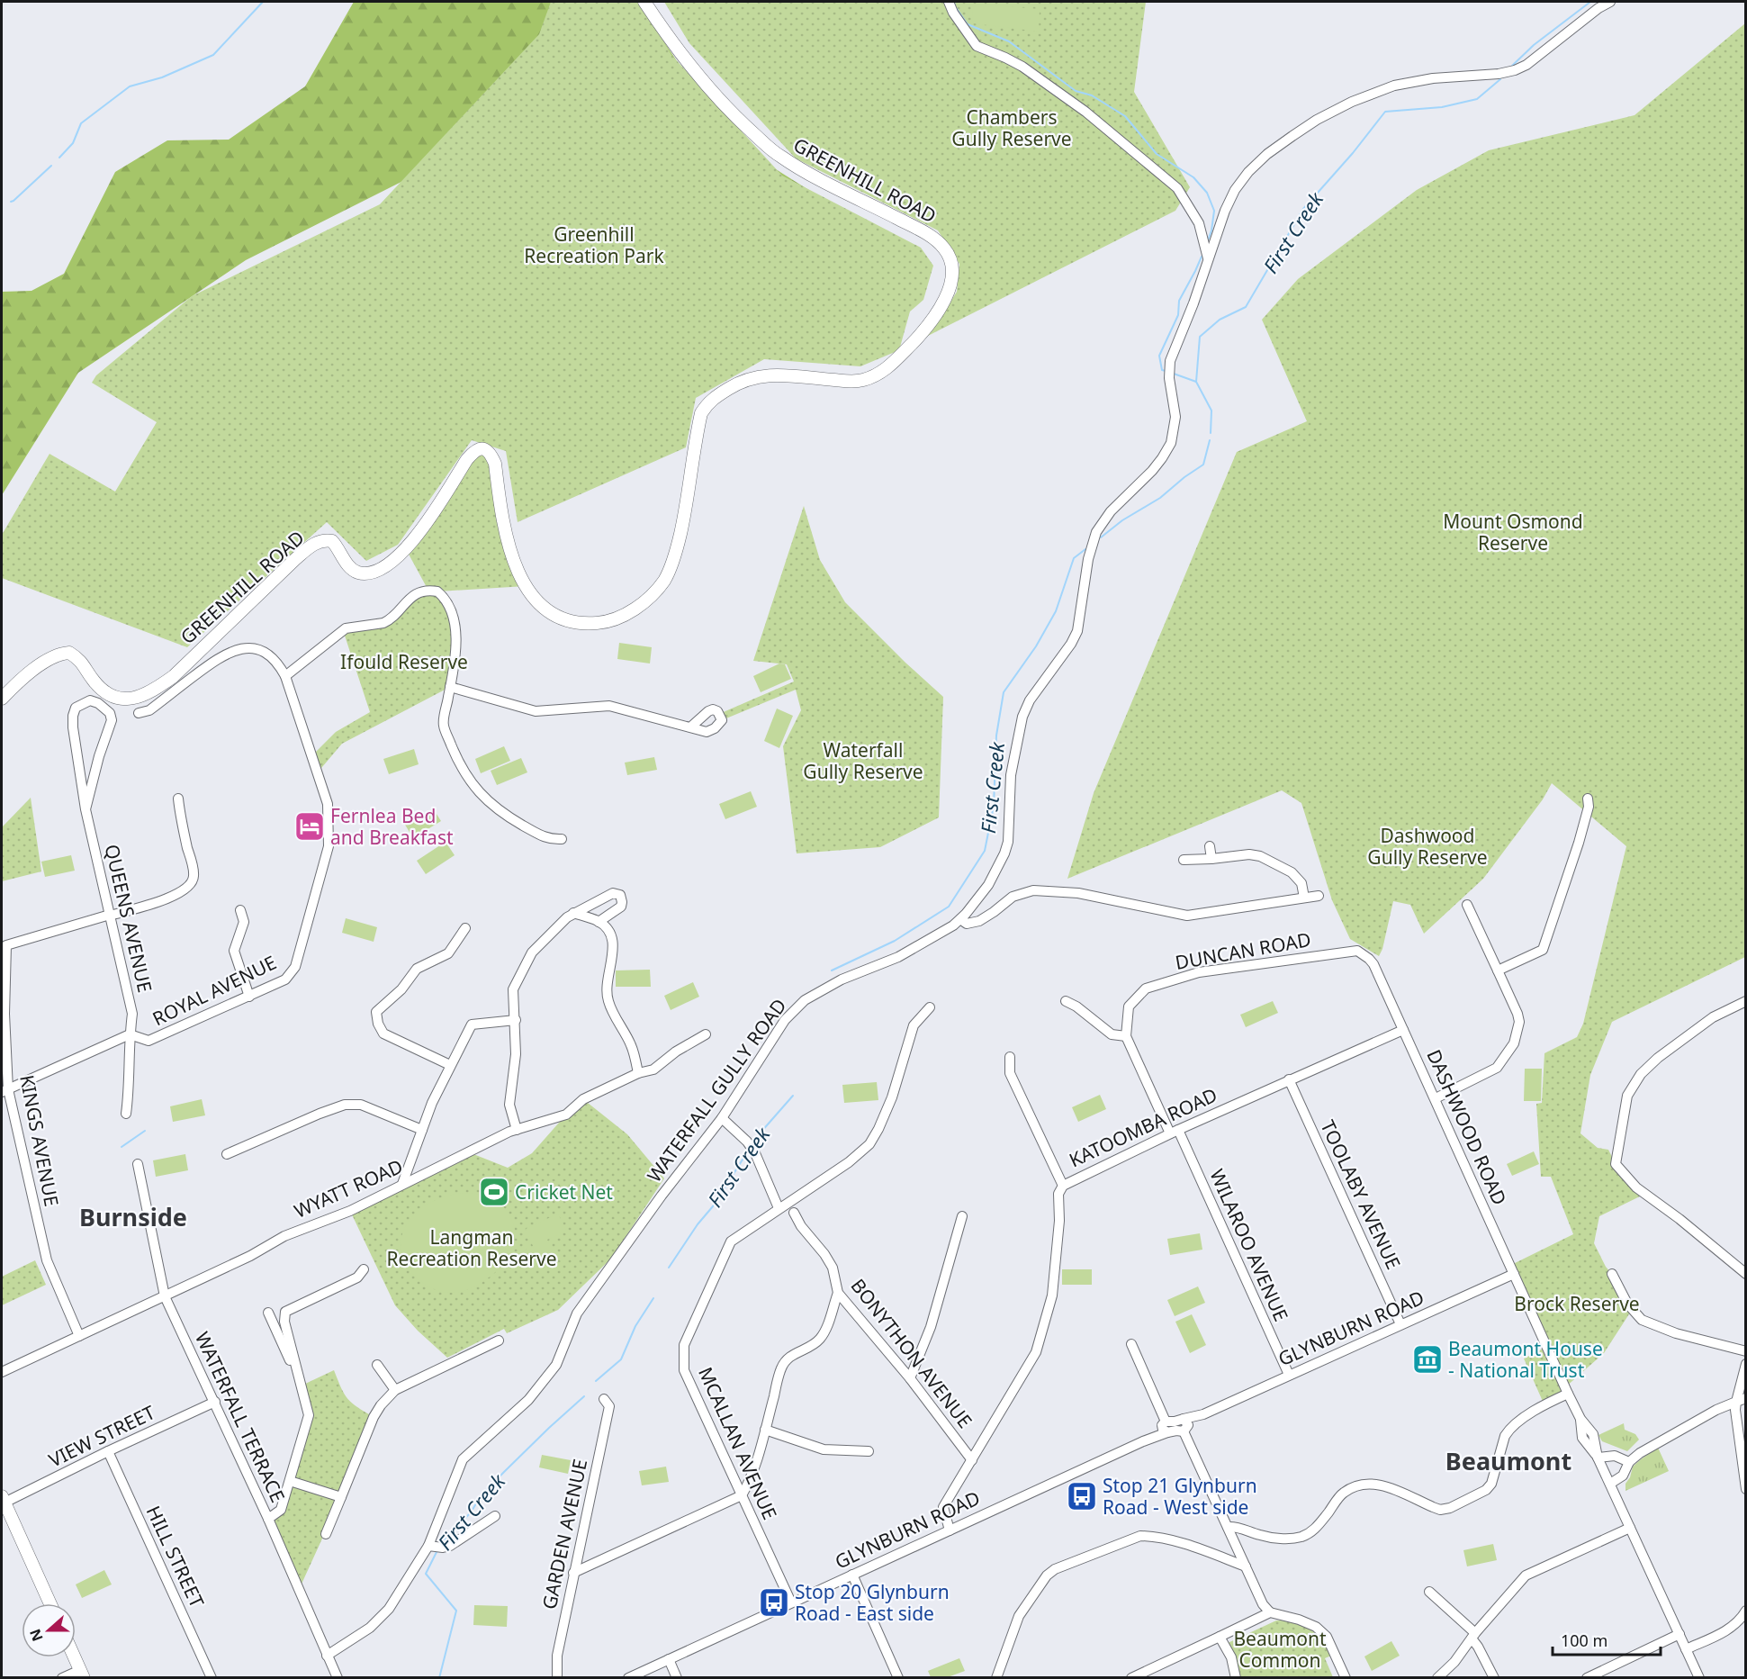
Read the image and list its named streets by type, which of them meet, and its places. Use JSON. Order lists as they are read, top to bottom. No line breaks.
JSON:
{"streets":{"main road":["GREENHILL ROAD"],"street":["QUEENS AVENUE","DUNCAN ROAD","ROYAL AVENUE","WATERFALL GULLY ROAD","KATOOMBA ROAD","DASHWOOD ROAD","KINGS AVENUE","WYATT ROAD","TOOLABY AVENUE","WILAROO AVENUE","GLYNBURN ROAD","BONYTHON AVENUE","WATERFALL TERRACE","VIEW STREET","MCALLAN AVENUE","GARDEN AVENUE","HILL STREET"]},"crossings":[["QUEENS AVENUE","ROYAL AVENUE"],["QUEENS AVENUE","KINGS AVENUE"],["DUNCAN ROAD","KATOOMBA ROAD"],["DUNCAN ROAD","DASHWOOD ROAD"],["DUNCAN ROAD","WILAROO AVENUE"],["ROYAL AVENUE","KINGS AVENUE"],["WATERFALL GULLY ROAD","WATERFALL TERRACE"],["KATOOMBA ROAD","DASHWOOD ROAD"],["KATOOMBA ROAD","TOOLABY AVENUE"],["KATOOMBA ROAD","WILAROO AVENUE"],["KATOOMBA ROAD","GLYNBURN ROAD"],["KATOOMBA ROAD","BONYTHON AVENUE"],["DASHWOOD ROAD","GLYNBURN ROAD"],["KINGS AVENUE","WYATT ROAD"],["WYATT ROAD","WATERFALL TERRACE"],["TOOLABY AVENUE","GLYNBURN ROAD"],["WILAROO AVENUE","GLYNBURN ROAD"],["GLYNBURN ROAD","MCALLAN AVENUE"],["WATERFALL TERRACE","VIEW STREET"],["VIEW STREET","HILL STREET"]],"districts":["Burnside","Beaumont"],"water":["First Creek"],"parks":["Chambers Gully Reserve","Greenhill Recreation Park","Mount Osmond Reserve","Ifould Reserve","Waterfall Gully Reserve","Dashwood Gully Reserve","Langman Recreation Reserve","Brock Reserve","Beaumont Common"],"places":{"hotel":["Fernlea Bed and Breakfast"],"sports":["Cricket Net"],"museum":["Beaumont House - National Trust"],"bus stop":["Stop 21 Glynburn Road - West side","Stop 20 Glynburn Road - East side"]},"scale_bar":"100 m","north":"left"}
